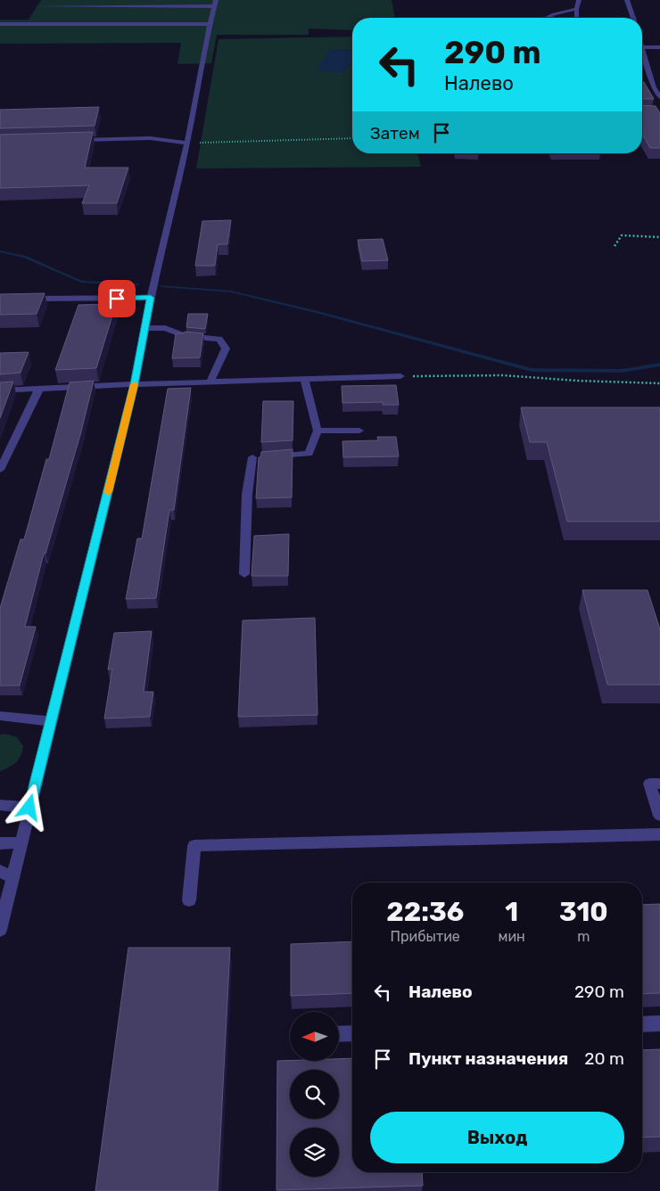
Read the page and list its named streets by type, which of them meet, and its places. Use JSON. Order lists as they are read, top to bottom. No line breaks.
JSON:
{"north":"left","page":{"turn":["290 m","Налево"],"then":"Затем","eta":["22:36","Прибытие","1","мин","310","m"],"list":[{"name":"Налево","value":"290 m"},{"name":"Пункт назначения","value":"20 m"}],"buttons":"Выход"}}
